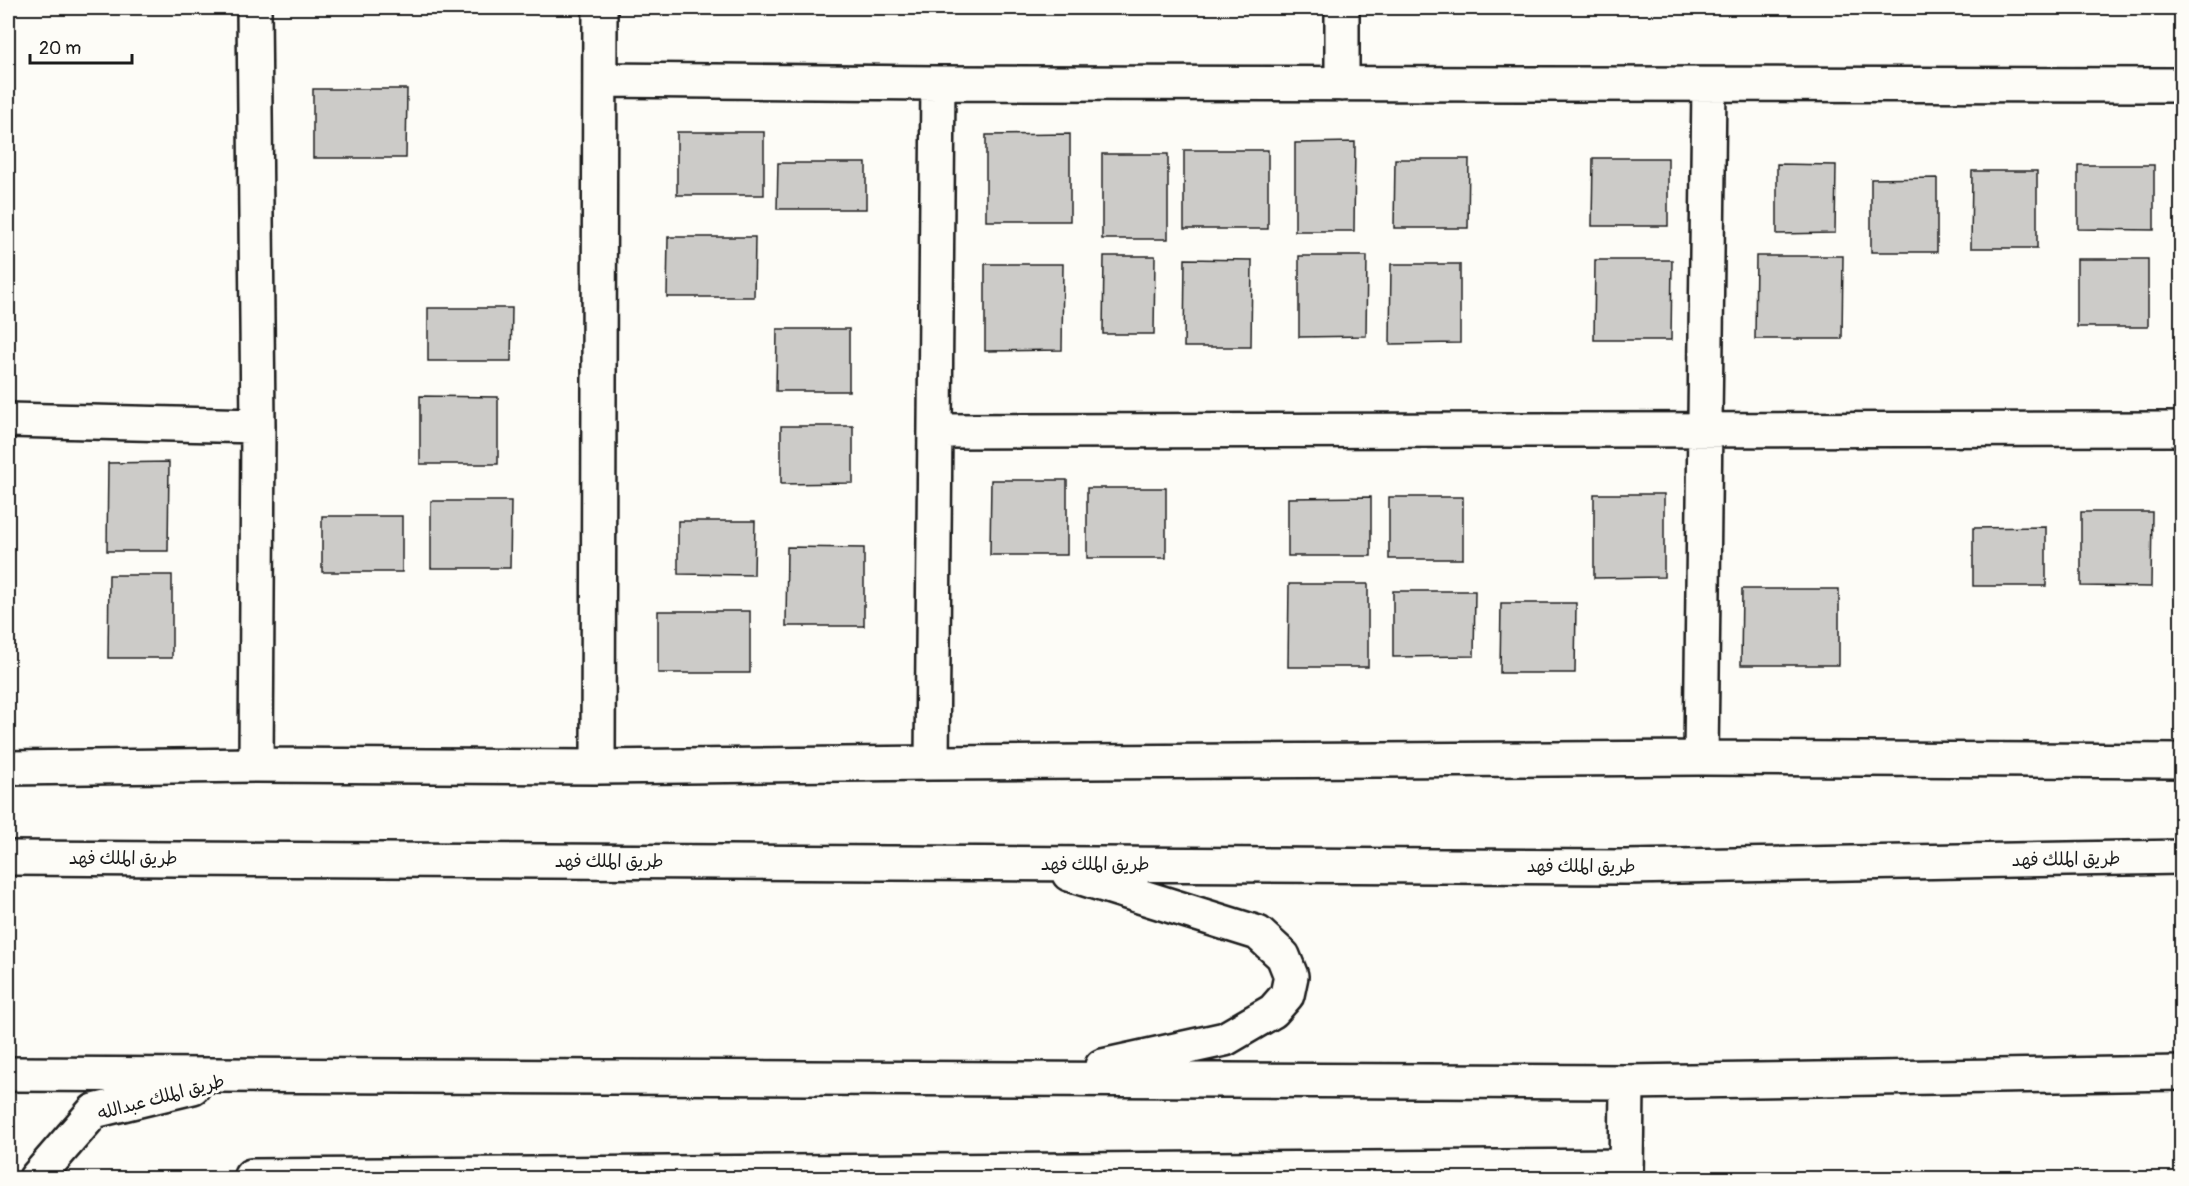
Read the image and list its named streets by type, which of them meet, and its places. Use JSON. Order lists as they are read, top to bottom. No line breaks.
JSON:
{"streets":{"street":["طريق الملك فهد","طريق الملك عبدالله"]},"scale_bar":"20 m"}
